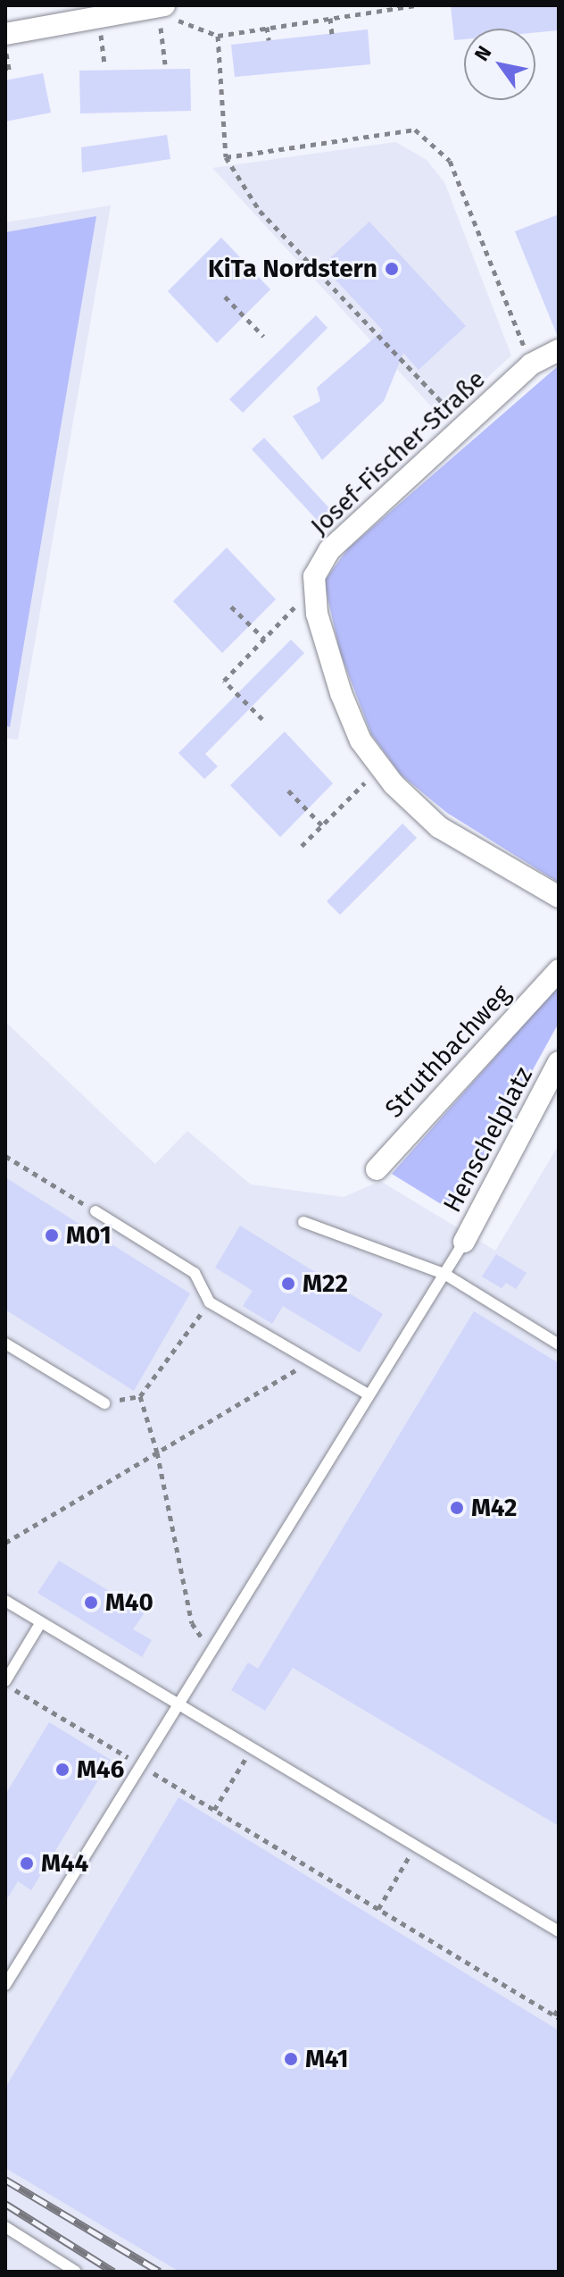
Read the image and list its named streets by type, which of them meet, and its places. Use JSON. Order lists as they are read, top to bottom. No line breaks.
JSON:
{"streets":{"street":["Josef-Fischer-Straße","Struthbachweg","Henschelplatz"]},"places":["KiTa Nordstern","M01","M22","M42","M40","M46","M44","M41"],"north":"top left"}
